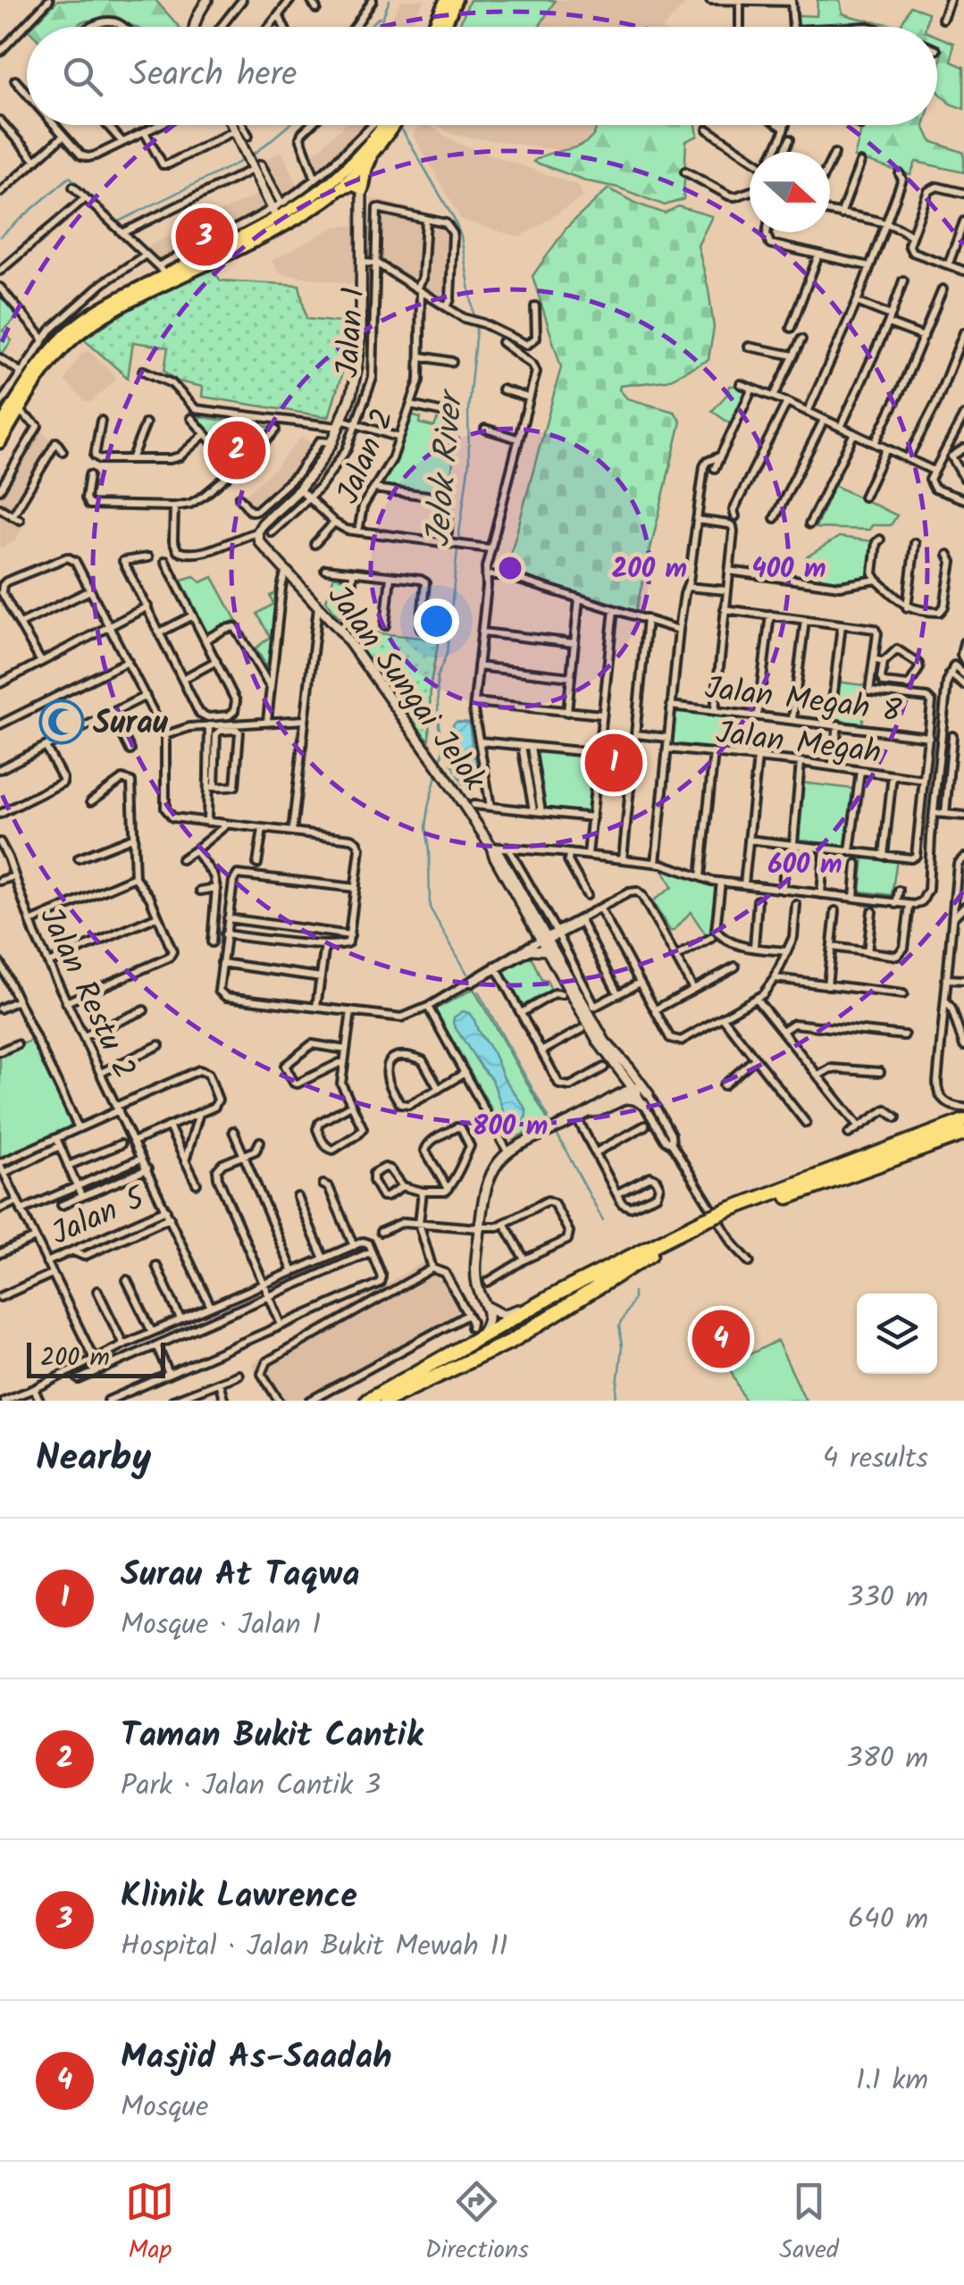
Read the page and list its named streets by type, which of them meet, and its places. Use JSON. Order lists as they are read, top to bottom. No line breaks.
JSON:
{"streets":{"street":["Jalan 1","Jalan 2","Jalan Sungai Jelok","Jalan Megah 8","Jalan Megah","Jalan Restu 2","Jalan 5"]},"crossings":[["Jalan 1","Jalan 2"],["Jalan Restu 2","Jalan 5"]],"water":["Jelok River"],"places":{"mosque":["Surau"]},"scale_bar":"200 m","north":"right","page":{"search":"Search here","pins":["3","2","1","4"],"scale":"200 m","heading":["Nearby","4 results"],"list":[{"mark":"1","name":"Surau At Taqwa","note":"Mosque · Jalan 1","value":"330 m"},{"mark":"2","name":"Taman Bukit Cantik","note":"Park · Jalan Cantik 3","value":"380 m"},{"mark":"3","name":"Klinik Lawrence","note":"Hospital · Jalan Bukit Mewah 11","value":"640 m"},{"mark":"4","name":"Masjid As-Saadah","note":"Mosque","value":"1.1 km"}],"nav":["Map","Directions","Saved"]},"rings":["200 m","400 m","600 m","800 m"]}
